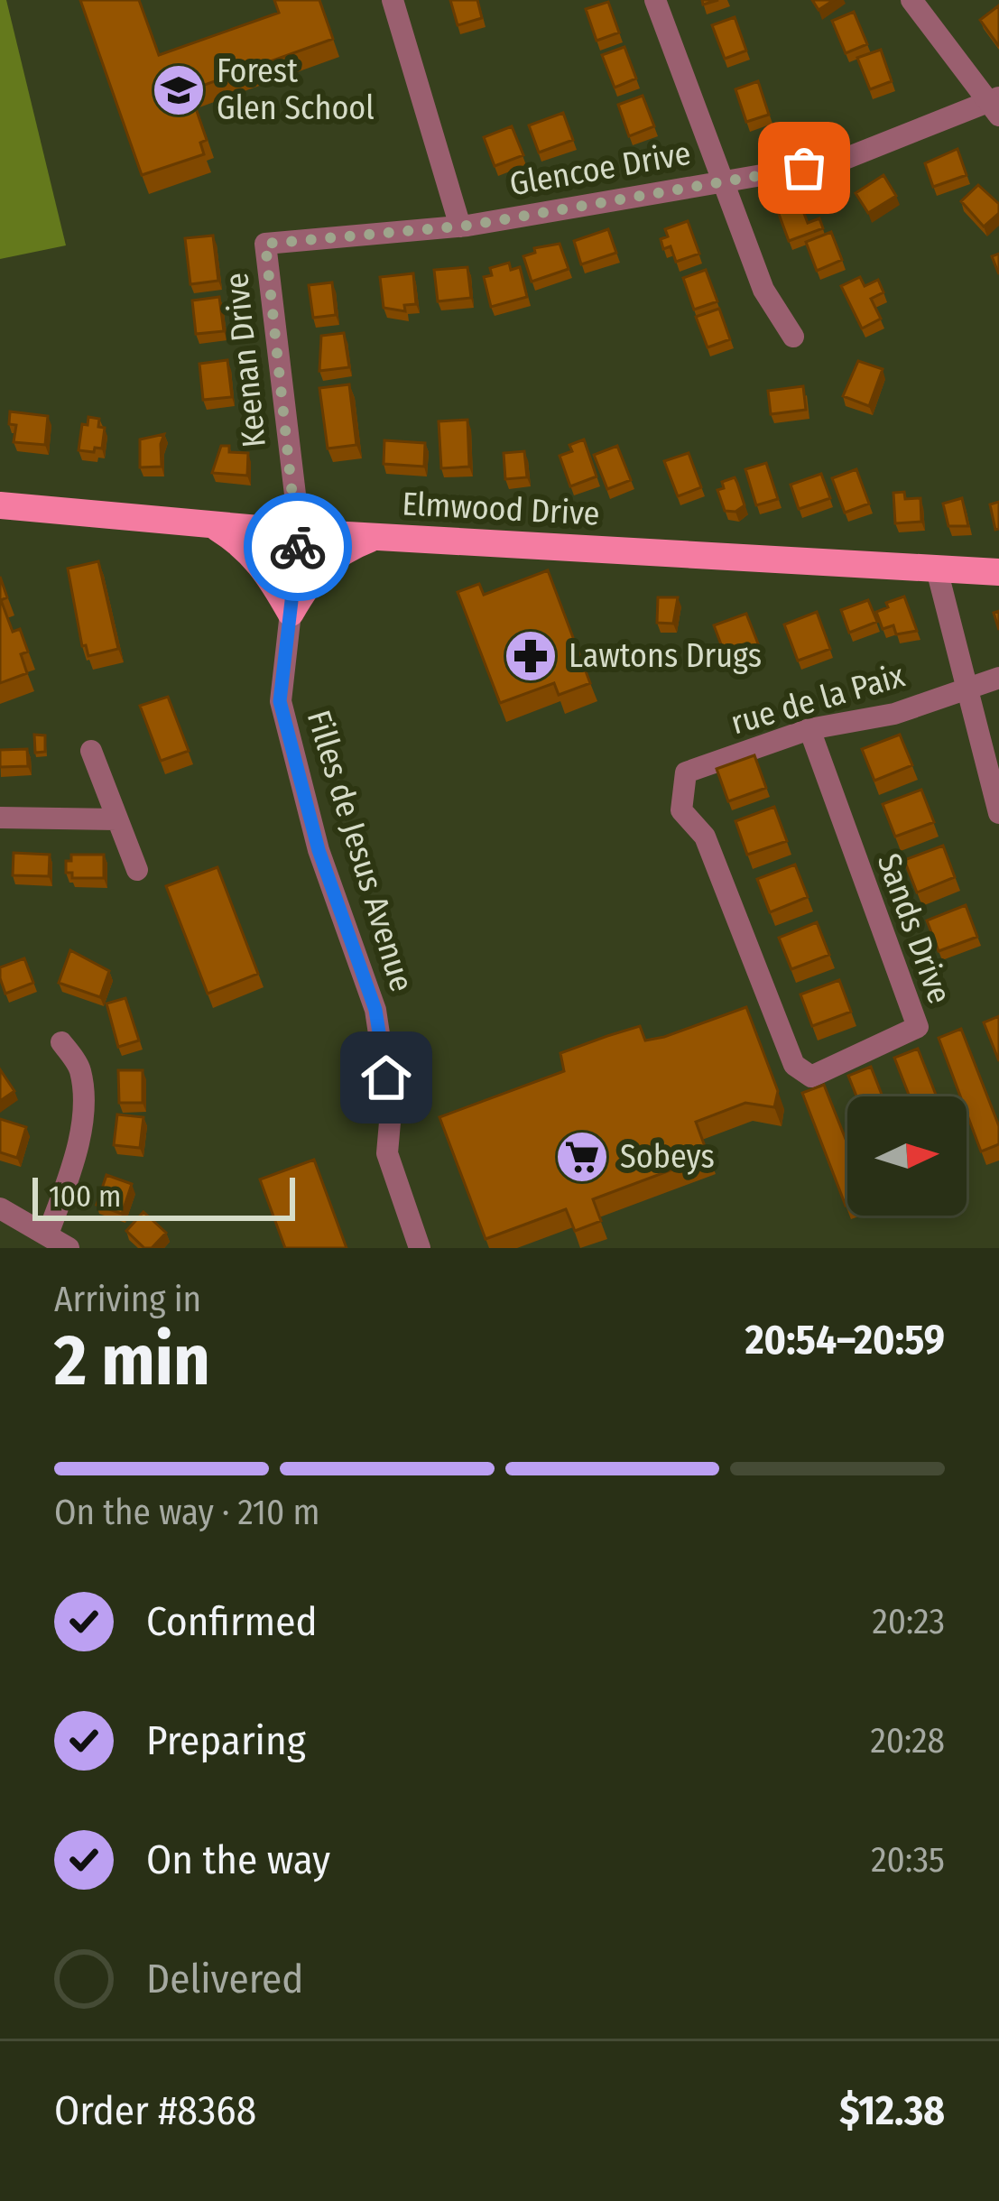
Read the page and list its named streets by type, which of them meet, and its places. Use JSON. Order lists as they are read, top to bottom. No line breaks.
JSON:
{"streets":{"main road":["Elmwood Drive"],"street":["Glencoe Drive","Keenan Drive","rue de la Paix","Filles de Jesus Avenue","Sands Drive"]},"crossings":[["Glencoe Drive","Keenan Drive"],["Keenan Drive","Elmwood Drive"],["Keenan Drive","Filles de Jesus Avenue"],["Elmwood Drive","Filles de Jesus Avenue"],["rue de la Paix","Sands Drive"]],"places":{"school or university":["Forest Glen School"],"pharmacy":["Lawtons Drugs"],"supermarket":["Sobeys"]},"scale_bar":"100 m","north":"right","page":{"scale":"100 m","heading":["2 min","Arriving in","20:54–20:59"],"panel":["Order #8368","$12.38"],"bar":"On the way · 210 m","list":[["Confirmed","20:23"],["Preparing","20:28"],["On the way","20:35"],"Delivered"]}}
